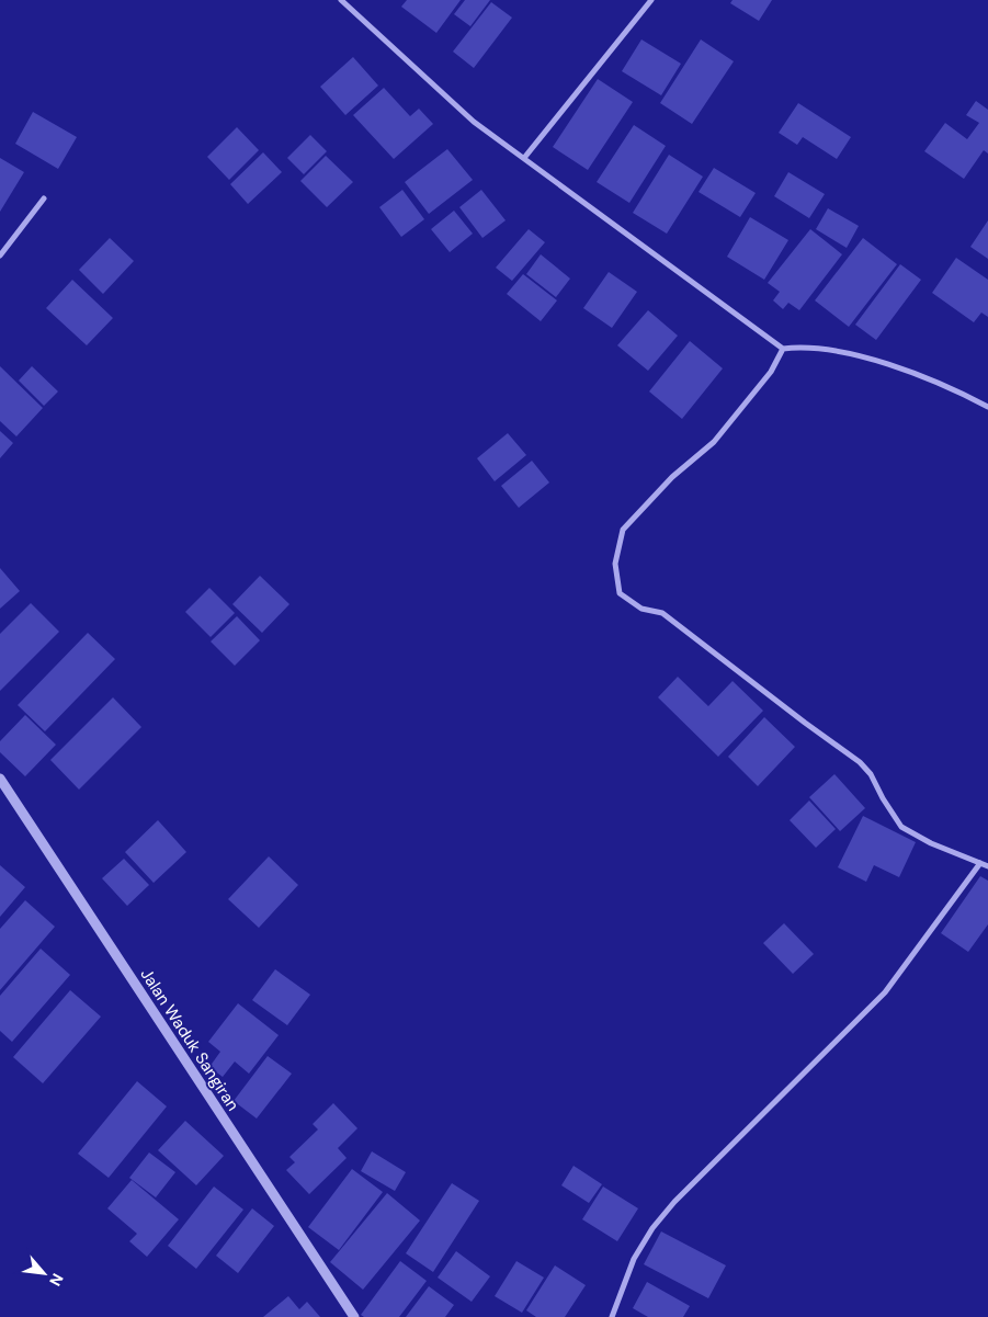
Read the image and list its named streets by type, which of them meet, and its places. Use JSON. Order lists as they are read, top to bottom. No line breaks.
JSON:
{"streets":{"street":["Jalan Waduk Sangiran"]},"north":"bottom right"}
